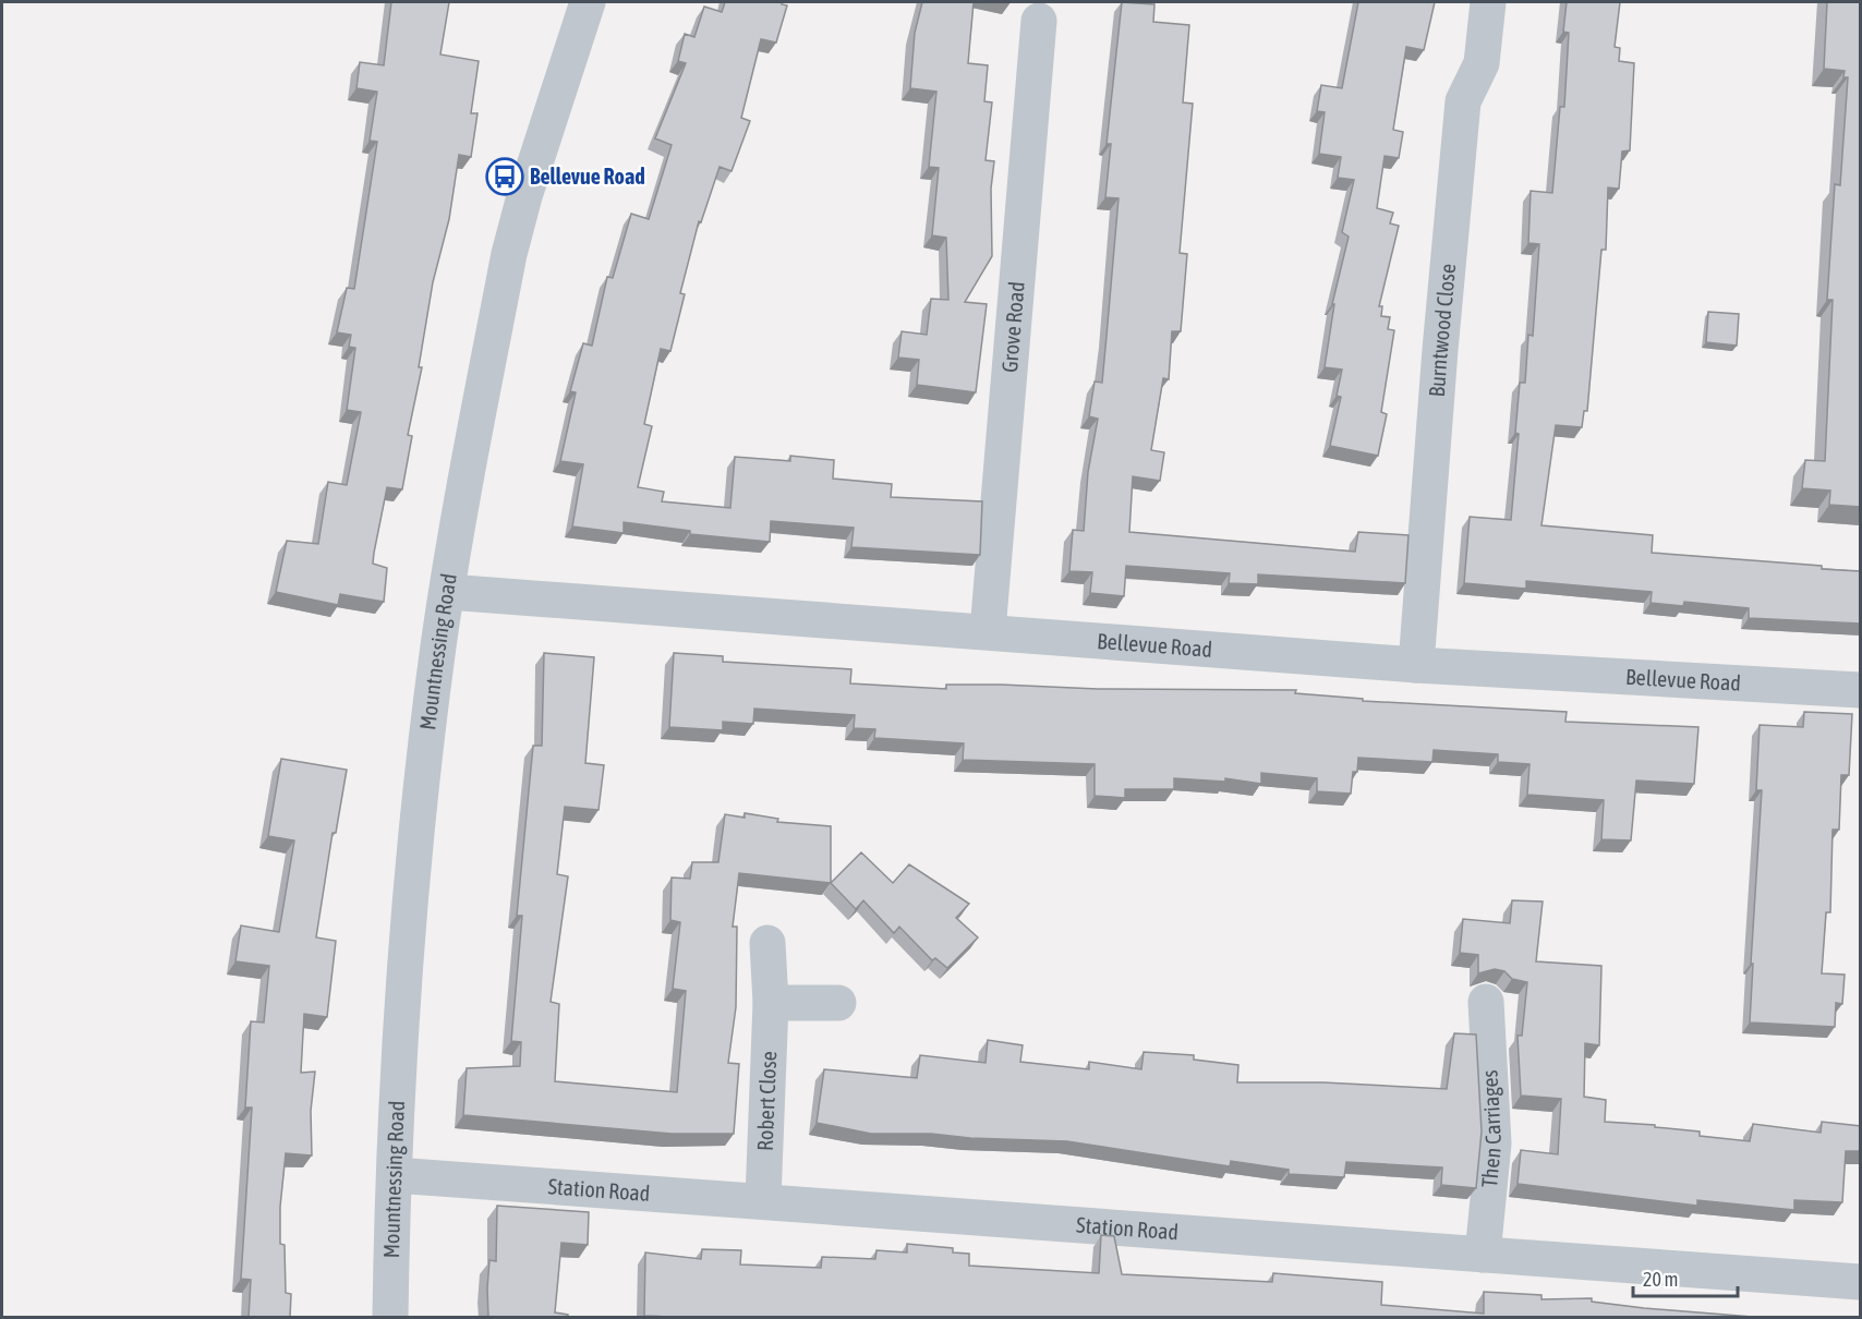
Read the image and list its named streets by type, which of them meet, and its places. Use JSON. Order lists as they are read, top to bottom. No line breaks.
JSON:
{"streets":{"street":["Grove Road","Burntwood Close","Bellevue Road","Mountnessing Road","Robert Close","Then Carriages","Station Road"]},"crossings":[["Grove Road","Bellevue Road"],["Burntwood Close","Bellevue Road"],["Bellevue Road","Mountnessing Road"],["Mountnessing Road","Station Road"],["Robert Close","Station Road"],["Then Carriages","Station Road"]],"places":{"bus stop":["Bellevue Road"]},"scale_bar":"20 m"}
